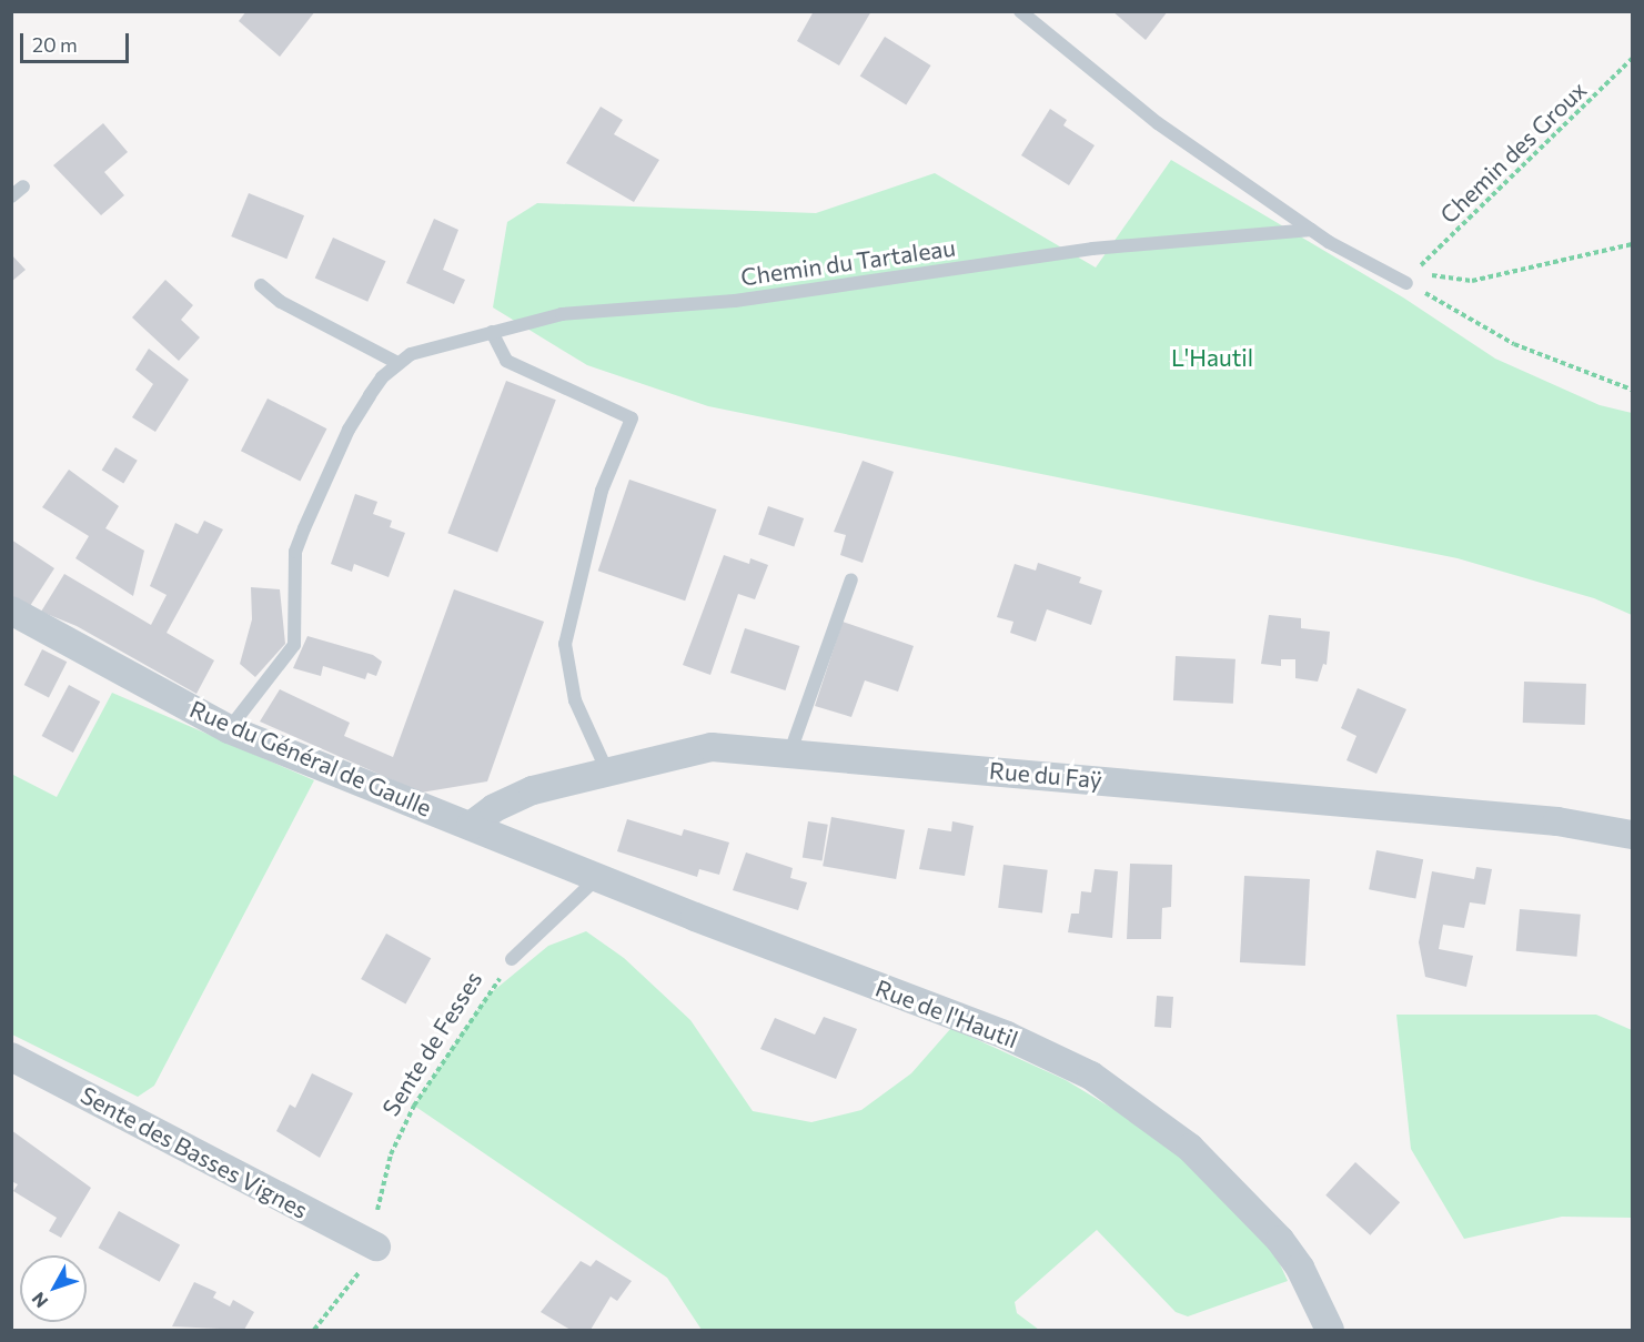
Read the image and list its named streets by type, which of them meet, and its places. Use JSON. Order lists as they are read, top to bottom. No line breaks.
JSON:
{"streets":{"street":["Rue du Général de Gaulle","Rue du Faÿ","Rue de l'Hautil","Sente des Basses Vignes"],"lane":["Chemin du Tartaleau","Sente de Fesses"],"path":["Chemin des Groux"]},"crossings":[["Chemin du Tartaleau","Rue du Général de Gaulle"],["Rue du Général de Gaulle","Rue du Faÿ"],["Rue du Général de Gaulle","Rue de l'Hautil"],["Rue du Faÿ","Rue de l'Hautil"],["Rue de l'Hautil","Sente de Fesses"],["Sente de Fesses","Sente des Basses Vignes"]],"parks":["L'Hautil"],"scale_bar":"20 m","north":"bottom left"}
